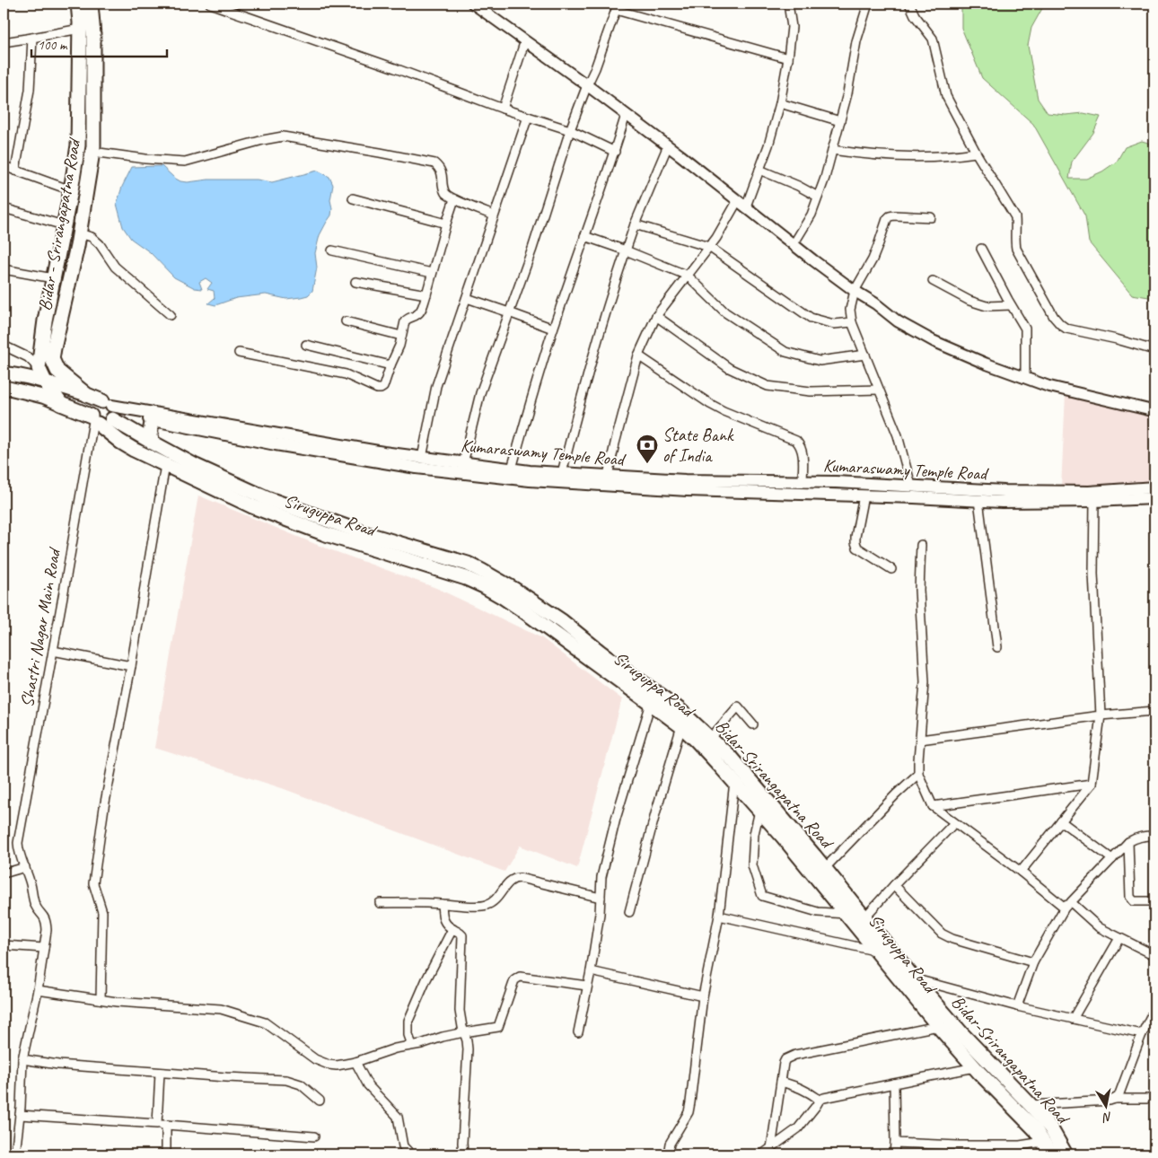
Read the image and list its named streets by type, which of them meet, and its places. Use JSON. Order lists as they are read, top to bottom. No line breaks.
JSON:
{"streets":{"highway":["Bidar - Srirangapatna Road","Siruguppa Road","Bidar-Srirangapatna Road"],"main road":["Kumaraswamy Temple Road"],"street":["Shastri Nagar Main Road"]},"crossings":[["Bidar - Srirangapatna Road","Bidar-Srirangapatna Road"],["Siruguppa Road","Shastri Nagar Main Road"],["Siruguppa Road","Bidar-Srirangapatna Road"],["Shastri Nagar Main Road","Bidar-Srirangapatna Road"]],"places":{"bank":["State Bank of India"]},"scale_bar":"100 m","north":"bottom"}
